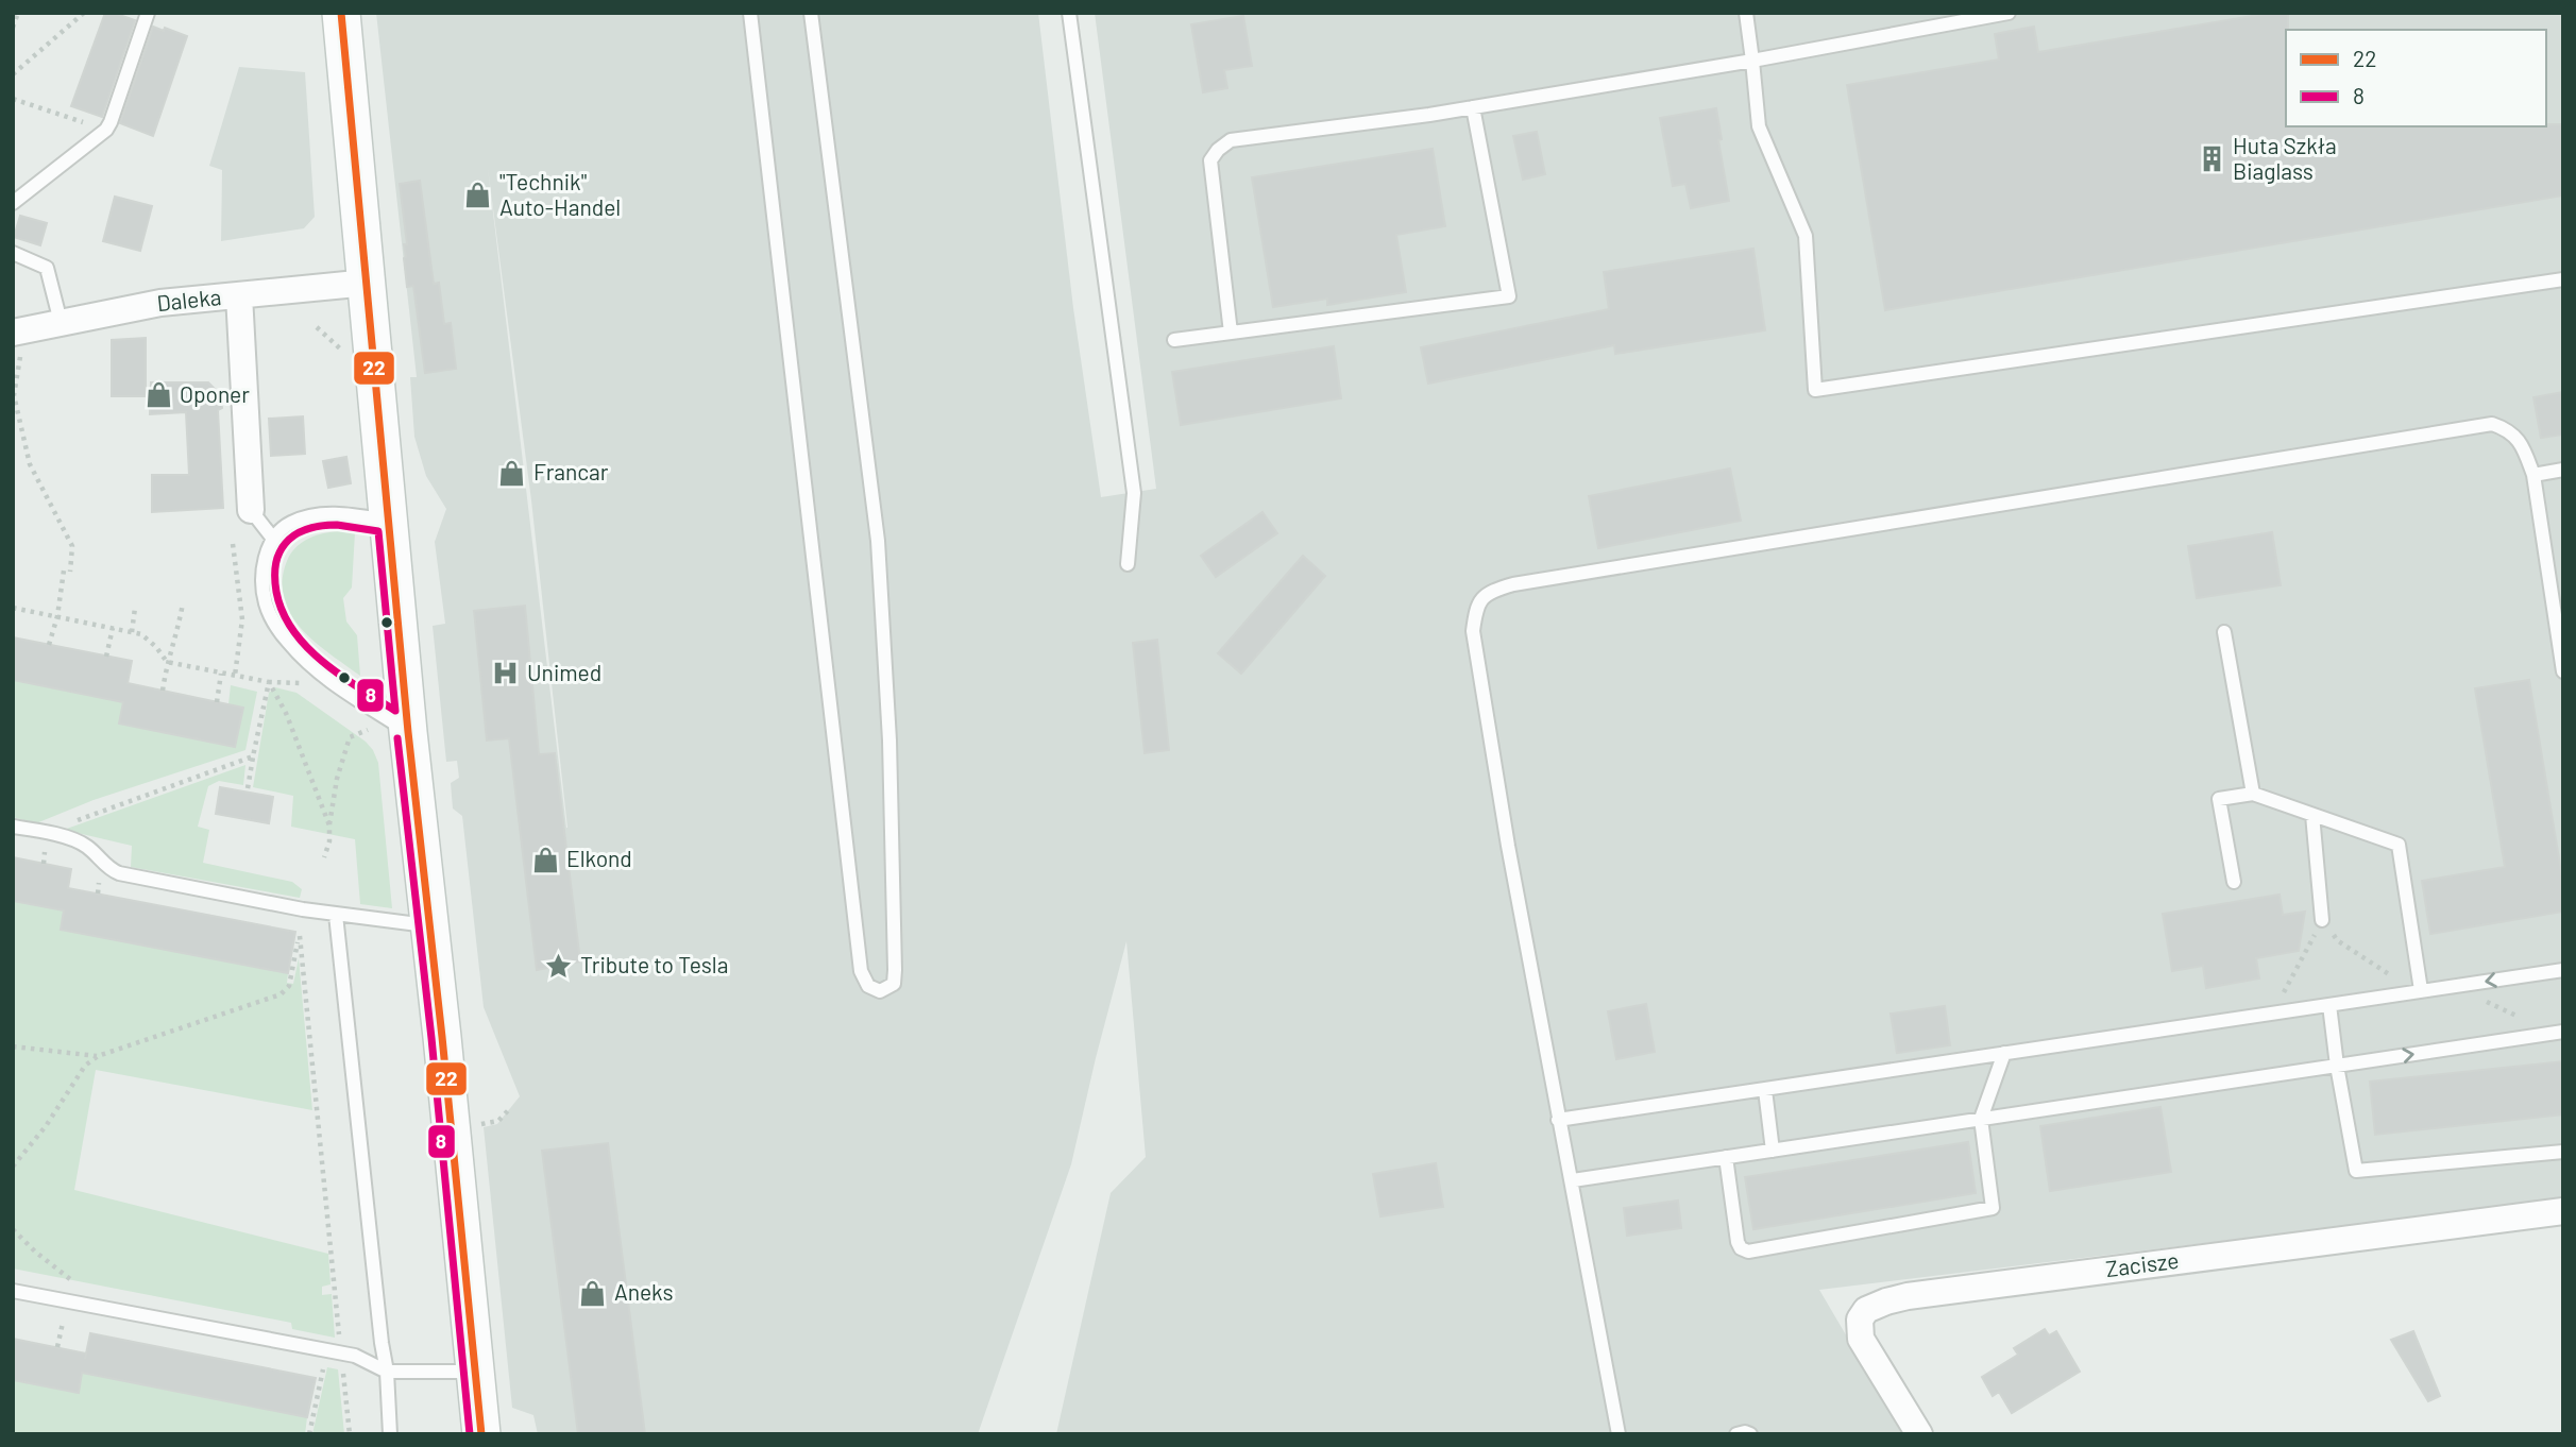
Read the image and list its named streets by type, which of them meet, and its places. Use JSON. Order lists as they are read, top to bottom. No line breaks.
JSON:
{"streets":{"street":["Daleka","Zacisze"]},"places":{"building":["Huta Szkła Biaglass"],"shop":["\"Technik\" Auto-Handel","Oponer","Francar","Elkond","Aneks"],"hospital":["Unimed"],"place":["Tribute to Tesla"]},"lines":["transit line 22","transit line 8"],"legend":["22","8"]}
